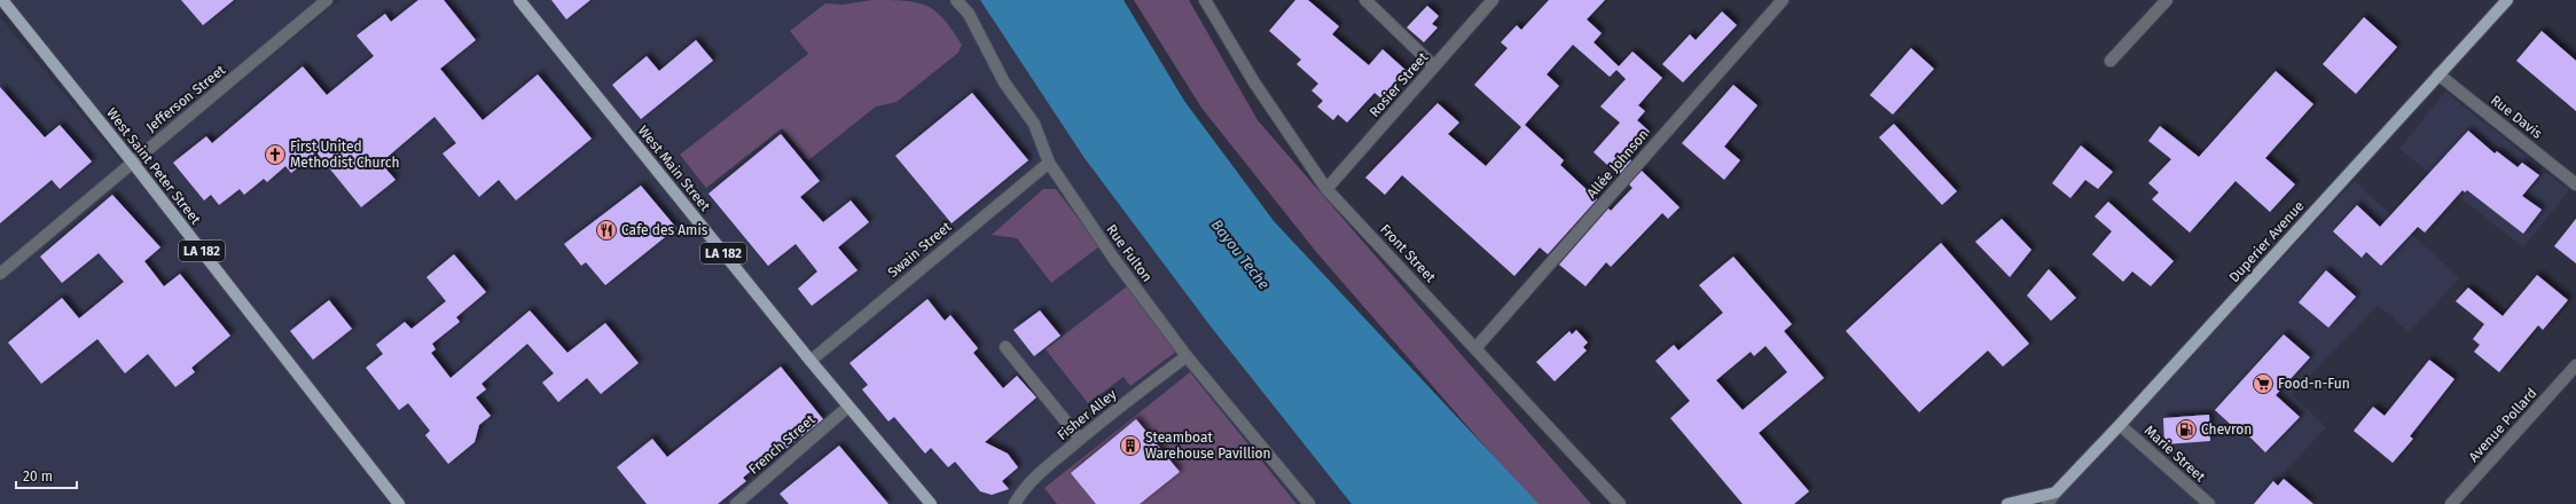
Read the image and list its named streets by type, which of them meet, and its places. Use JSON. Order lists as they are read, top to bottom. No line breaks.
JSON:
{"streets":{"main road":["West Saint Peter Street","West Main Street","Duperier Avenue","LA 182"],"street":["Rosier Street","Jefferson Street","Rue Davis","Allée Johnson","Swain Street","Rue Fulton","Front Street","Fisher Alley","Avenue Pollard","French Street","Marie Street"]},"crossings":[["Rosier Street","Front Street"],["Jefferson Street","West Saint Peter Street"],["Rue Davis","Duperier Avenue"],["Allée Johnson","Front Street"],["West Main Street","Swain Street"],["West Main Street","French Street"],["Duperier Avenue","Marie Street"],["Swain Street","Rue Fulton"],["Rue Fulton","Fisher Alley"]],"water":["Bayou Teche"],"places":{"church":["First United Methodist Church"],"restaurant":["Cafe des Amis"],"supermarket":["Food-n-Fun"],"fuel station":["Chevron"],"building":["Steamboat Warehouse Pavillion"]},"scale_bar":"20 m"}
